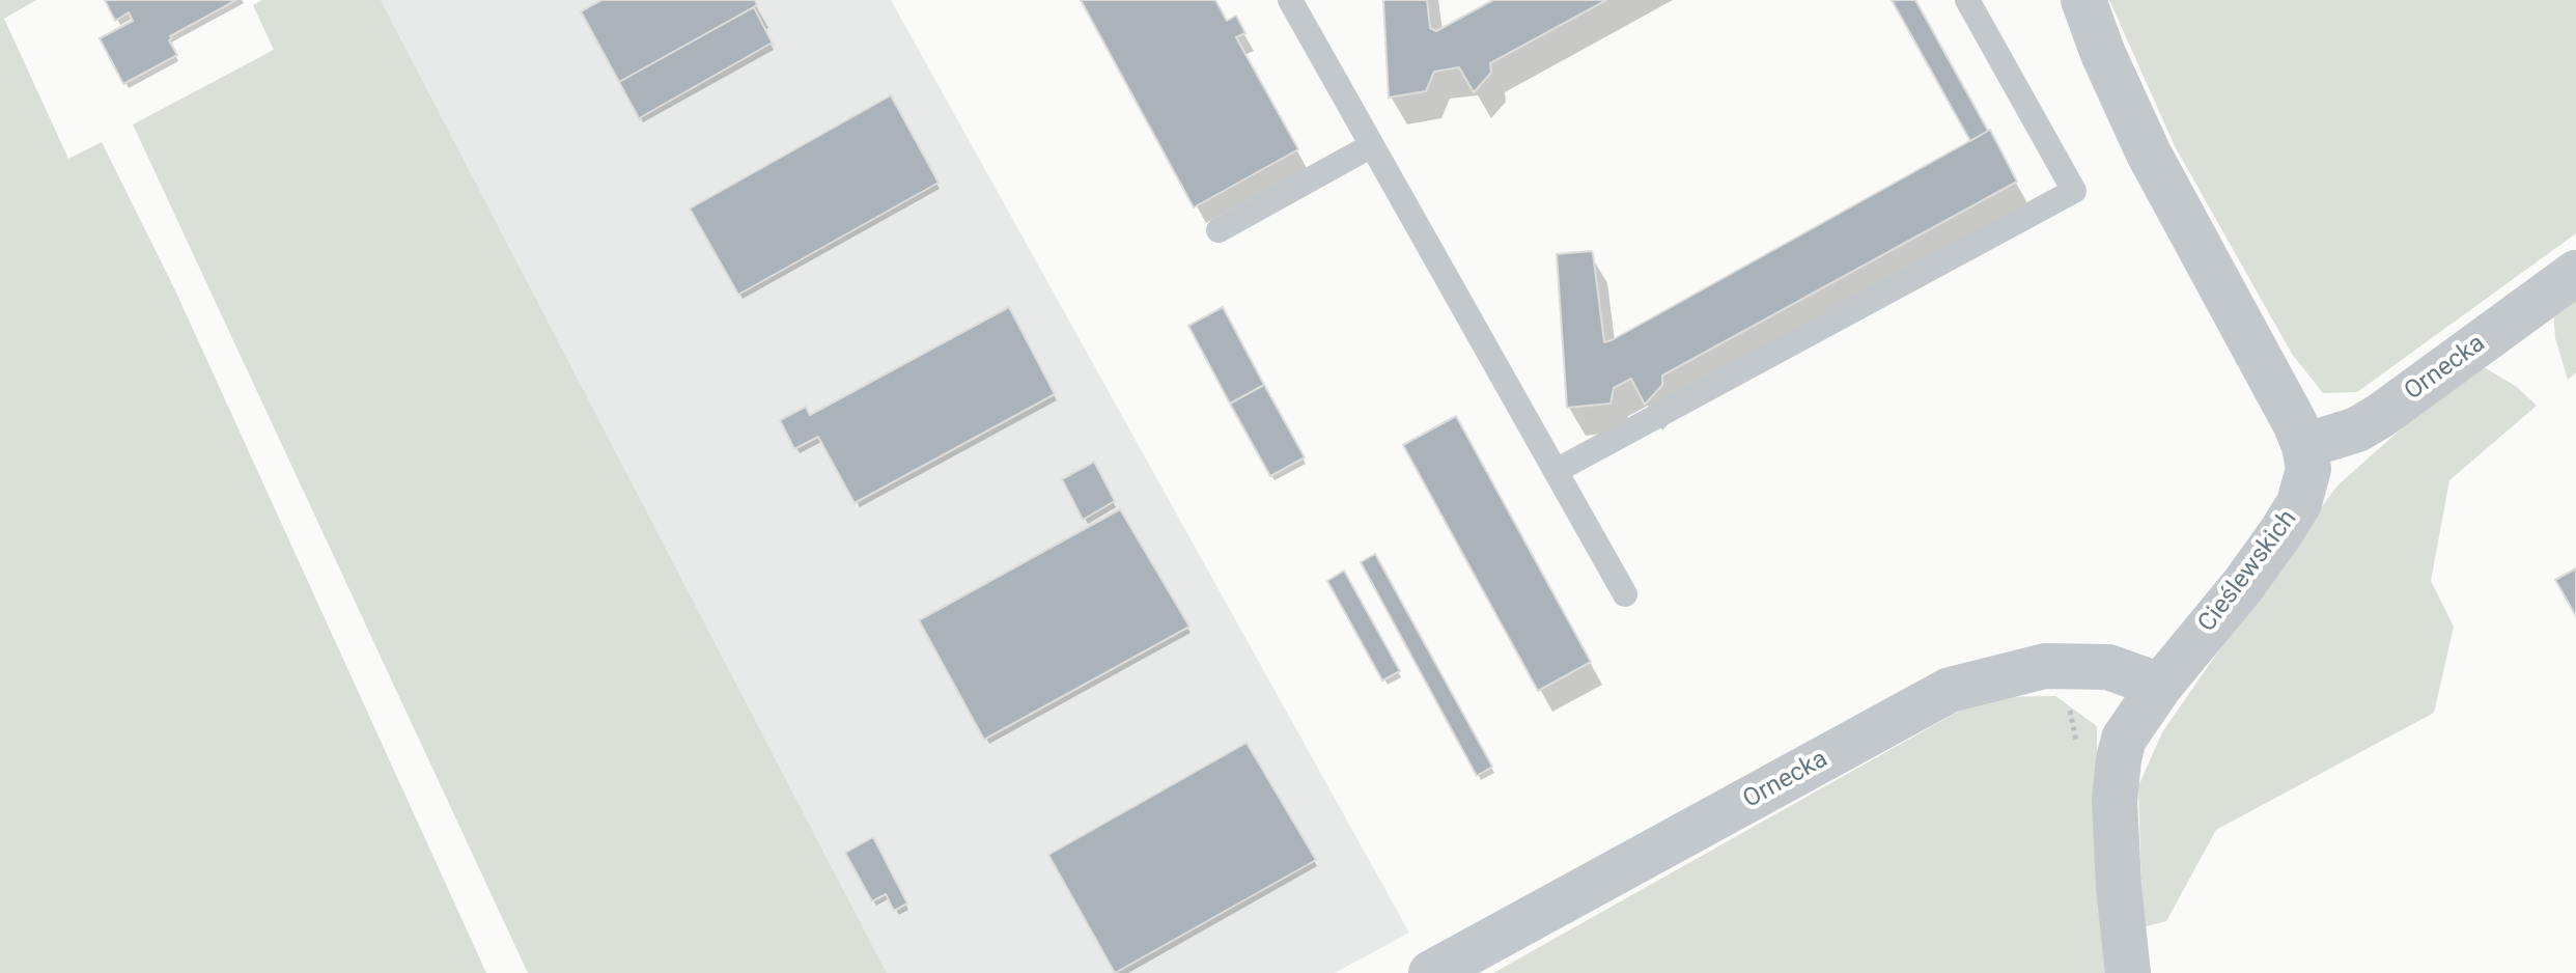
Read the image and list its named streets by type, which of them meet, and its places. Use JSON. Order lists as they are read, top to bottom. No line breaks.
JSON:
{"streets":{"street":["Ornecka","Cieślewskich"]},"crossings":[["Ornecka","Cieślewskich"]]}
